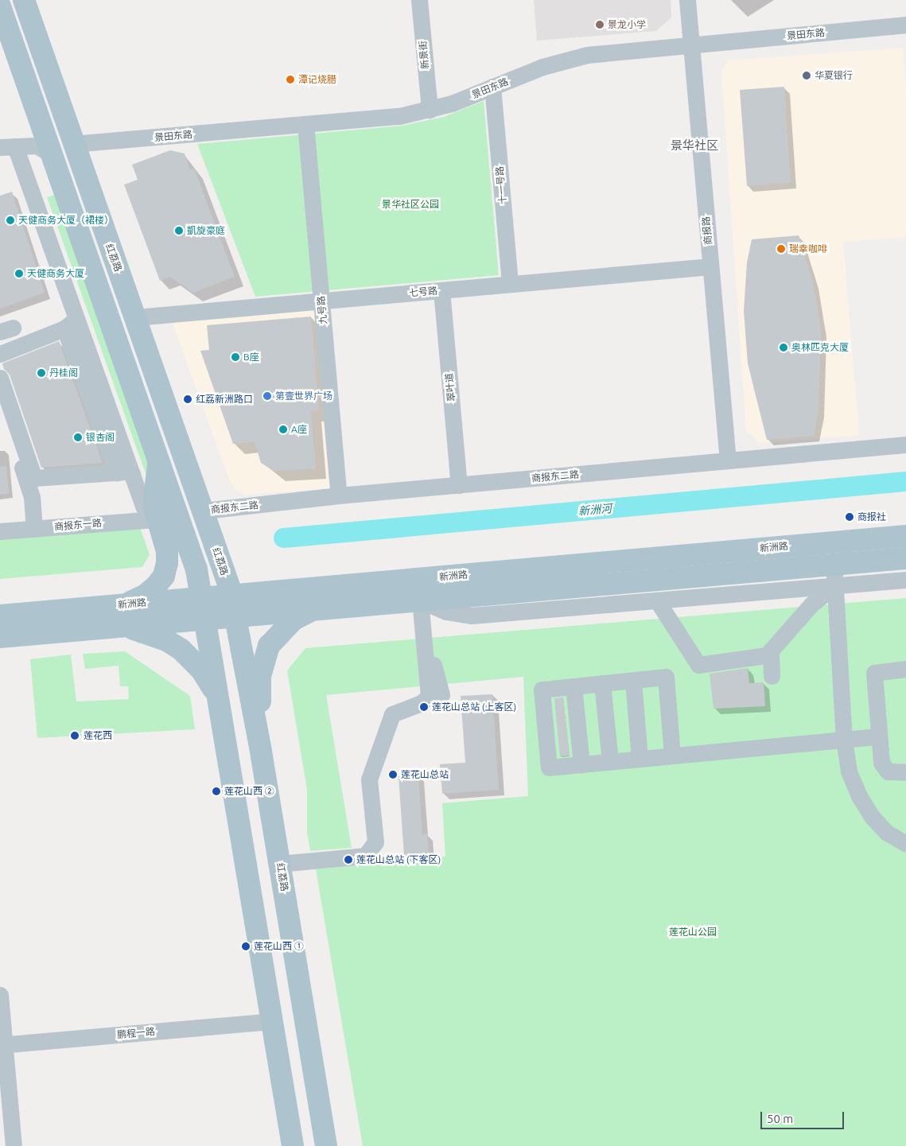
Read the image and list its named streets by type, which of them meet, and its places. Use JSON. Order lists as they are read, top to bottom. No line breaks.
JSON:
{"streets":{"main road":["红荔路","新洲路"],"street":["景田东路","新景街","十一号路","商报路","七号路","九号路","翠叶道","商报东二路","商报东一路","鹏程一路"]},"crossings":[["景田东路","新景街"],["景田东路","十一号路"],["景田东路","商报路"],["景田东路","红荔路"],["景田东路","九号路"],["十一号路","七号路"],["商报路","七号路"],["商报路","商报东二路"],["红荔路","七号路"],["红荔路","商报东二路"],["红荔路","新洲路"],["七号路","九号路"],["七号路","翠叶道"],["九号路","商报东二路"],["翠叶道","商报东二路"]],"districts":["景华社区"],"water":["新洲河"],"parks":["景华社区公园","莲花山公园"],"places":["景龙小学","华夏银行","潭记烧腊","天健商务大厦（裙楼）","凱旋豪庭","瑞幸咖啡","天健商务大厦","奥林匹克大厦","B座","丹桂阁","第壹世界广场","红荔新洲路口","A座","银杏阁","商报社","莲花山总站 (上客区)","莲花西","莲花山总站","莲花山西 ②","莲花山总站 (下客区)","莲花山西 ①"],"scale_bar":"50 m"}
